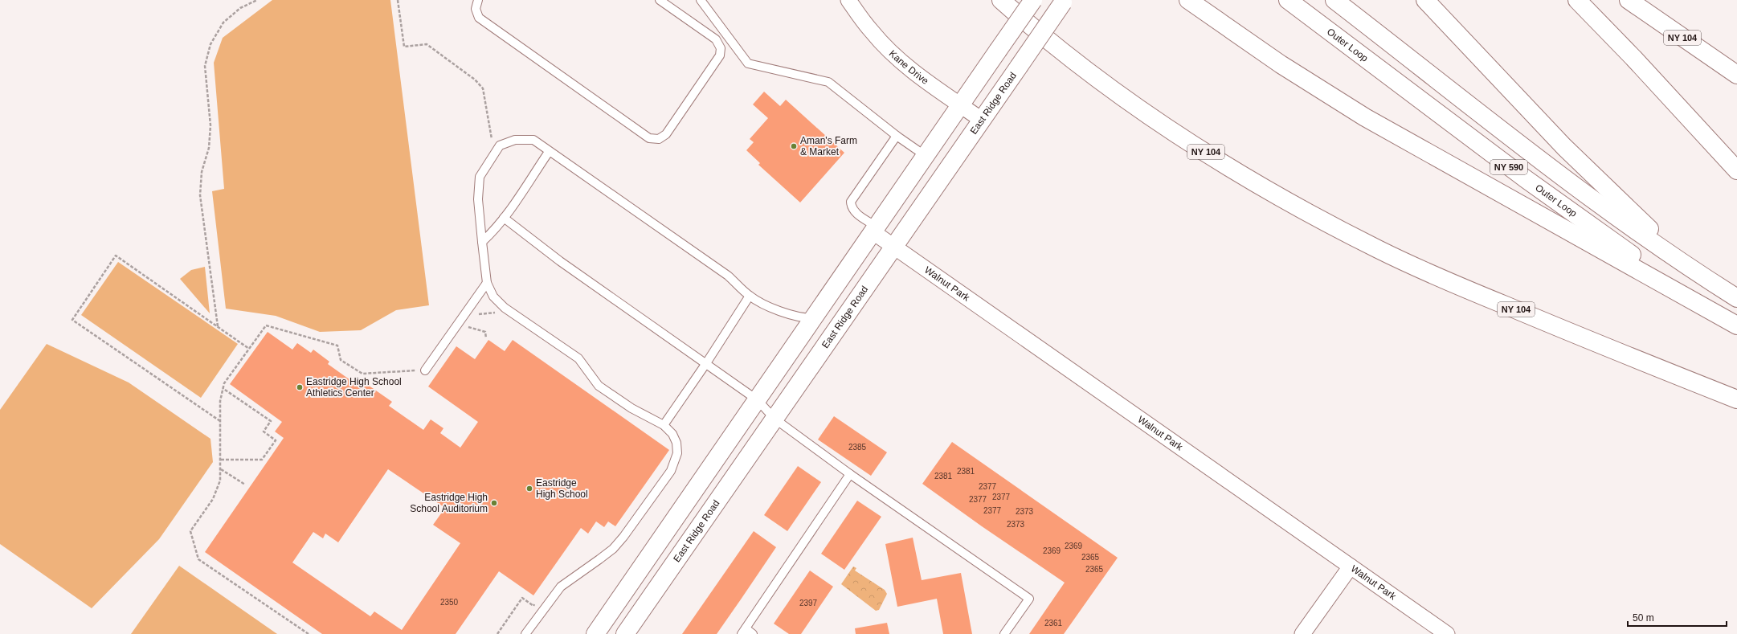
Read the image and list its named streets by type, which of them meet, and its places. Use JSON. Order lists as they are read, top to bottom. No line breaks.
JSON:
{"streets":{"main road":["NY 104","Outer Loop","East Ridge Road","NY 590"],"street":["Kane Drive","Walnut Park"]},"crossings":[["Kane Drive","East Ridge Road"],["East Ridge Road","Walnut Park"]],"places":["Aman's Farm & Market","Eastridge High School Athletics Center","Eastridge High School","Eastridge High School Auditorium"],"house_numbers":["2385","2381","2381","2377","2377","2377","2377","2373","2373","2369","2369","2365","2365","2350","2397","2361"],"scale_bar":"50 m"}
